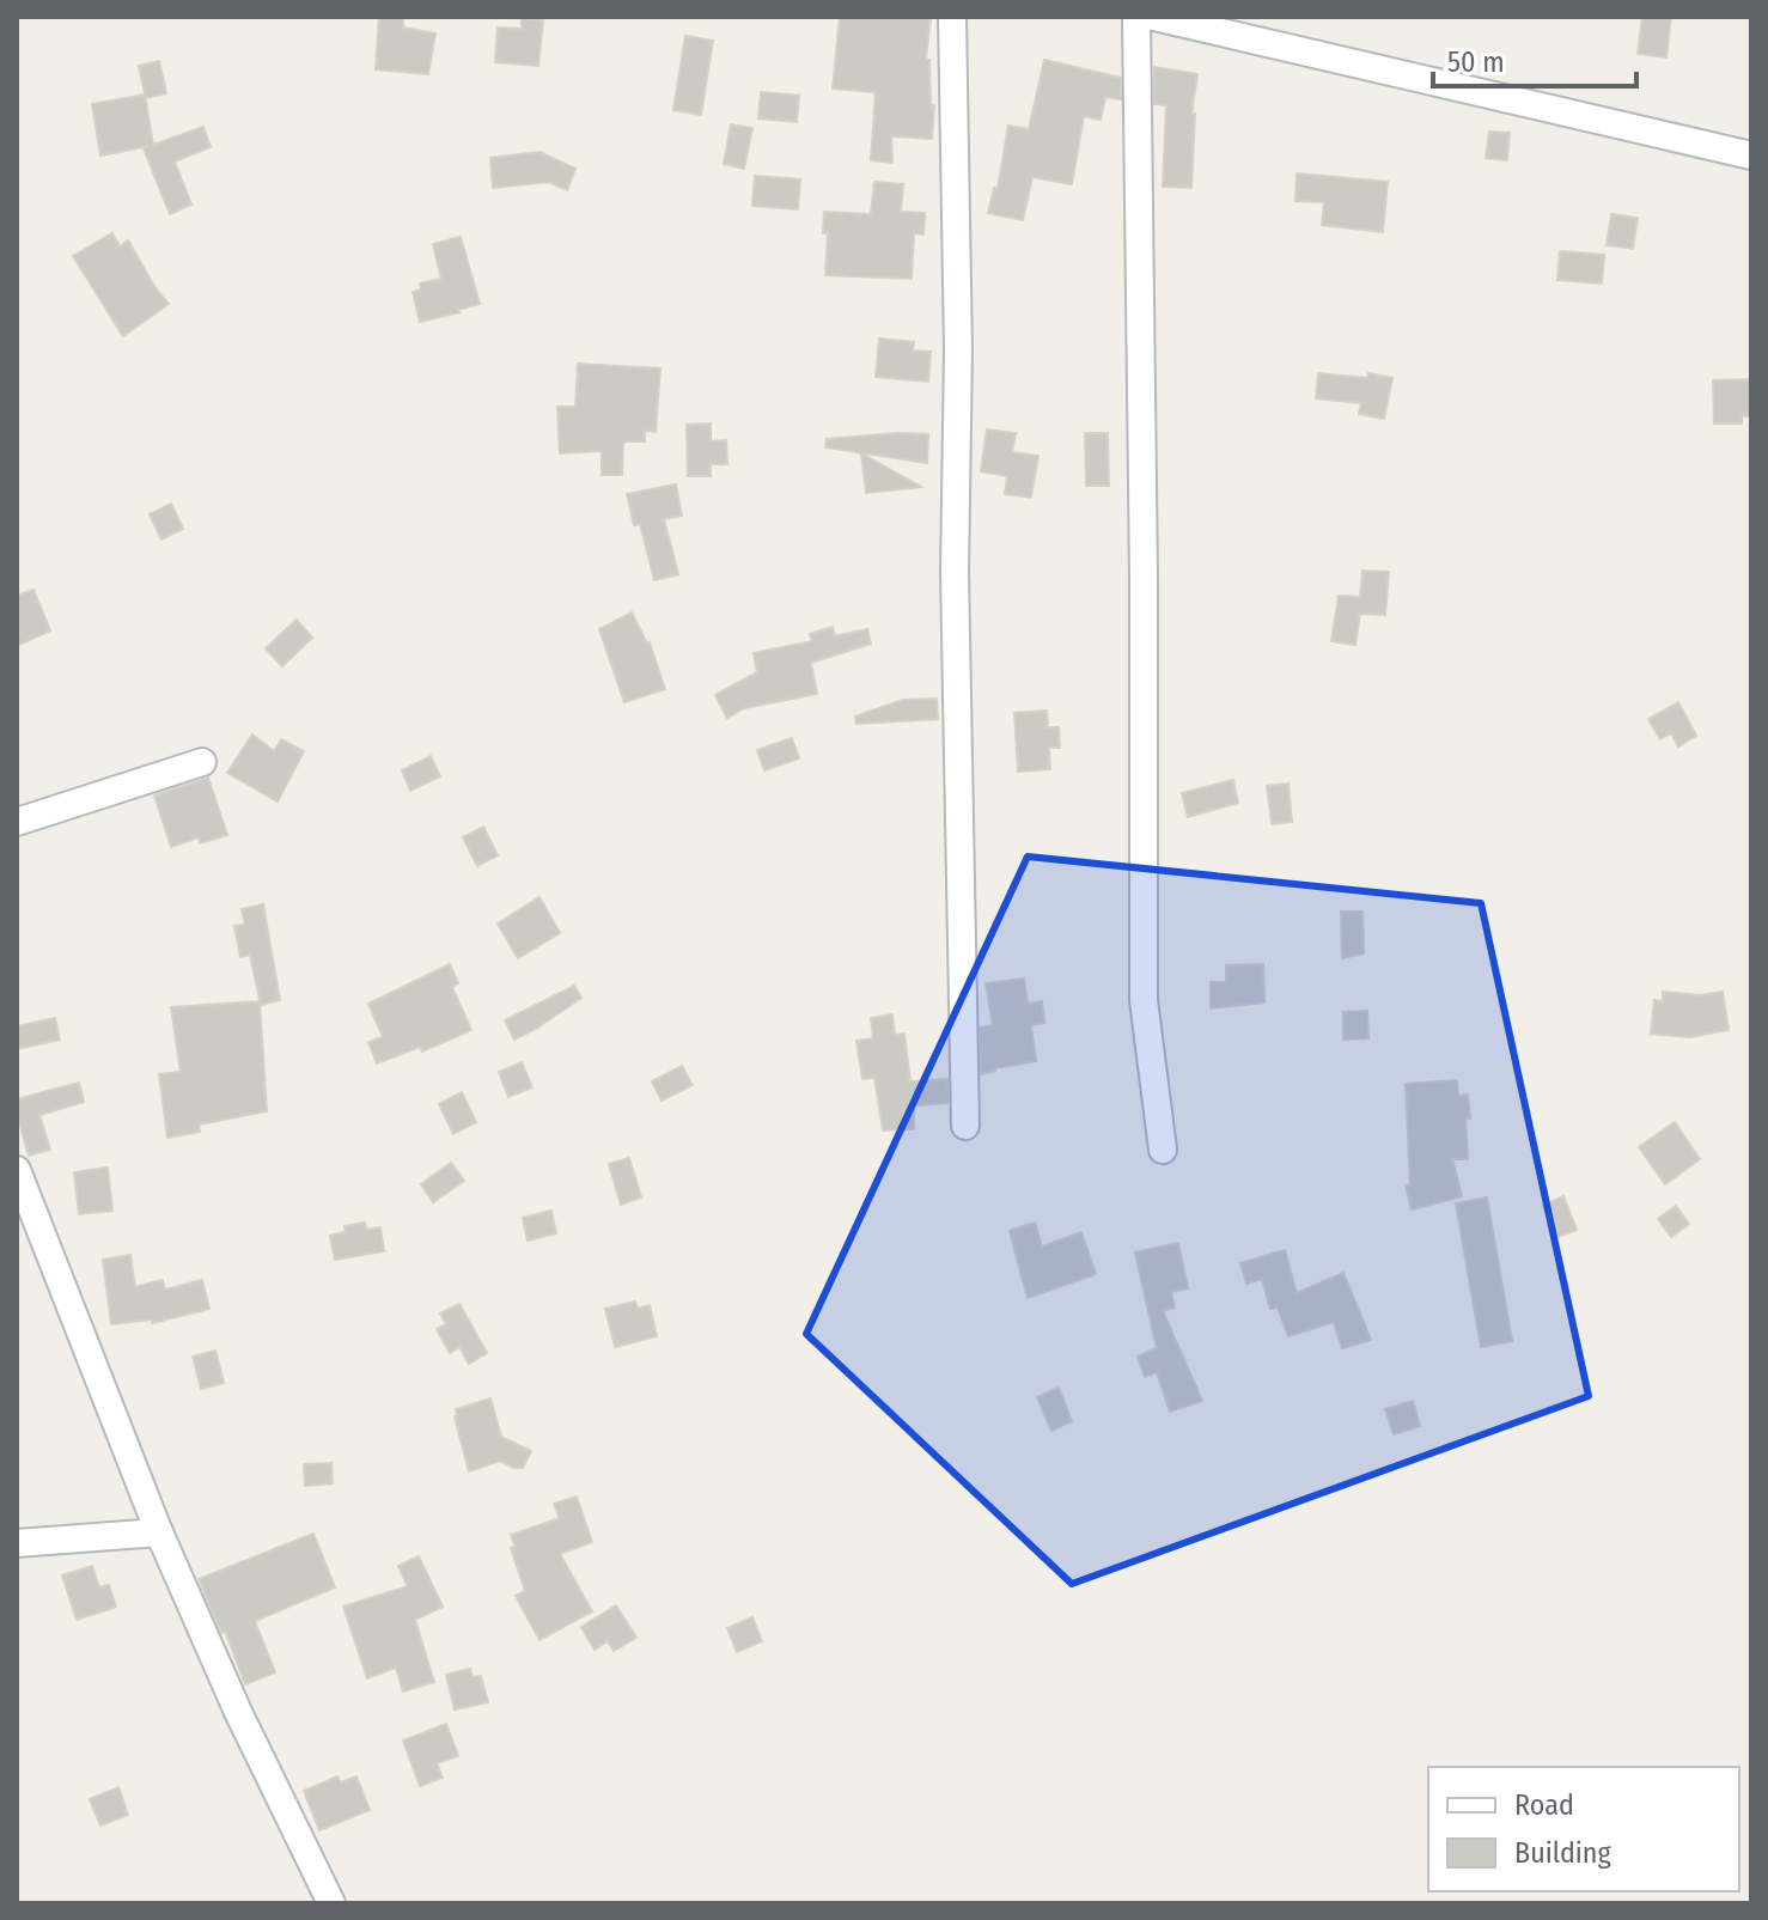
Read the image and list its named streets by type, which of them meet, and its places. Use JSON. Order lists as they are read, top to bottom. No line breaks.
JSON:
{"legend":["Road","Building"],"scale_bar":"50 m"}
